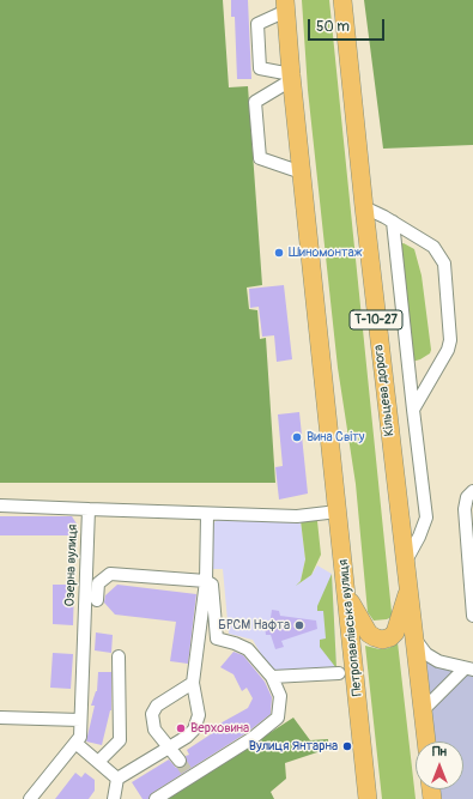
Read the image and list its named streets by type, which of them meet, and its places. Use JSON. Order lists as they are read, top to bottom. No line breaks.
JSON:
{"streets":{"highway":["Т-10-27","Кільцева дорога","Петропавлівська вулиця"],"street":["Озерна вулиця"]},"crossings":[["Озерна вулиця","Петропавлівська вулиця"]],"places":["Шиномонтаж","Вина Світу","БРСМ Нафта","Верховина","Вулиця Янтарна"],"scale_bar":"50 m","north":"top"}
